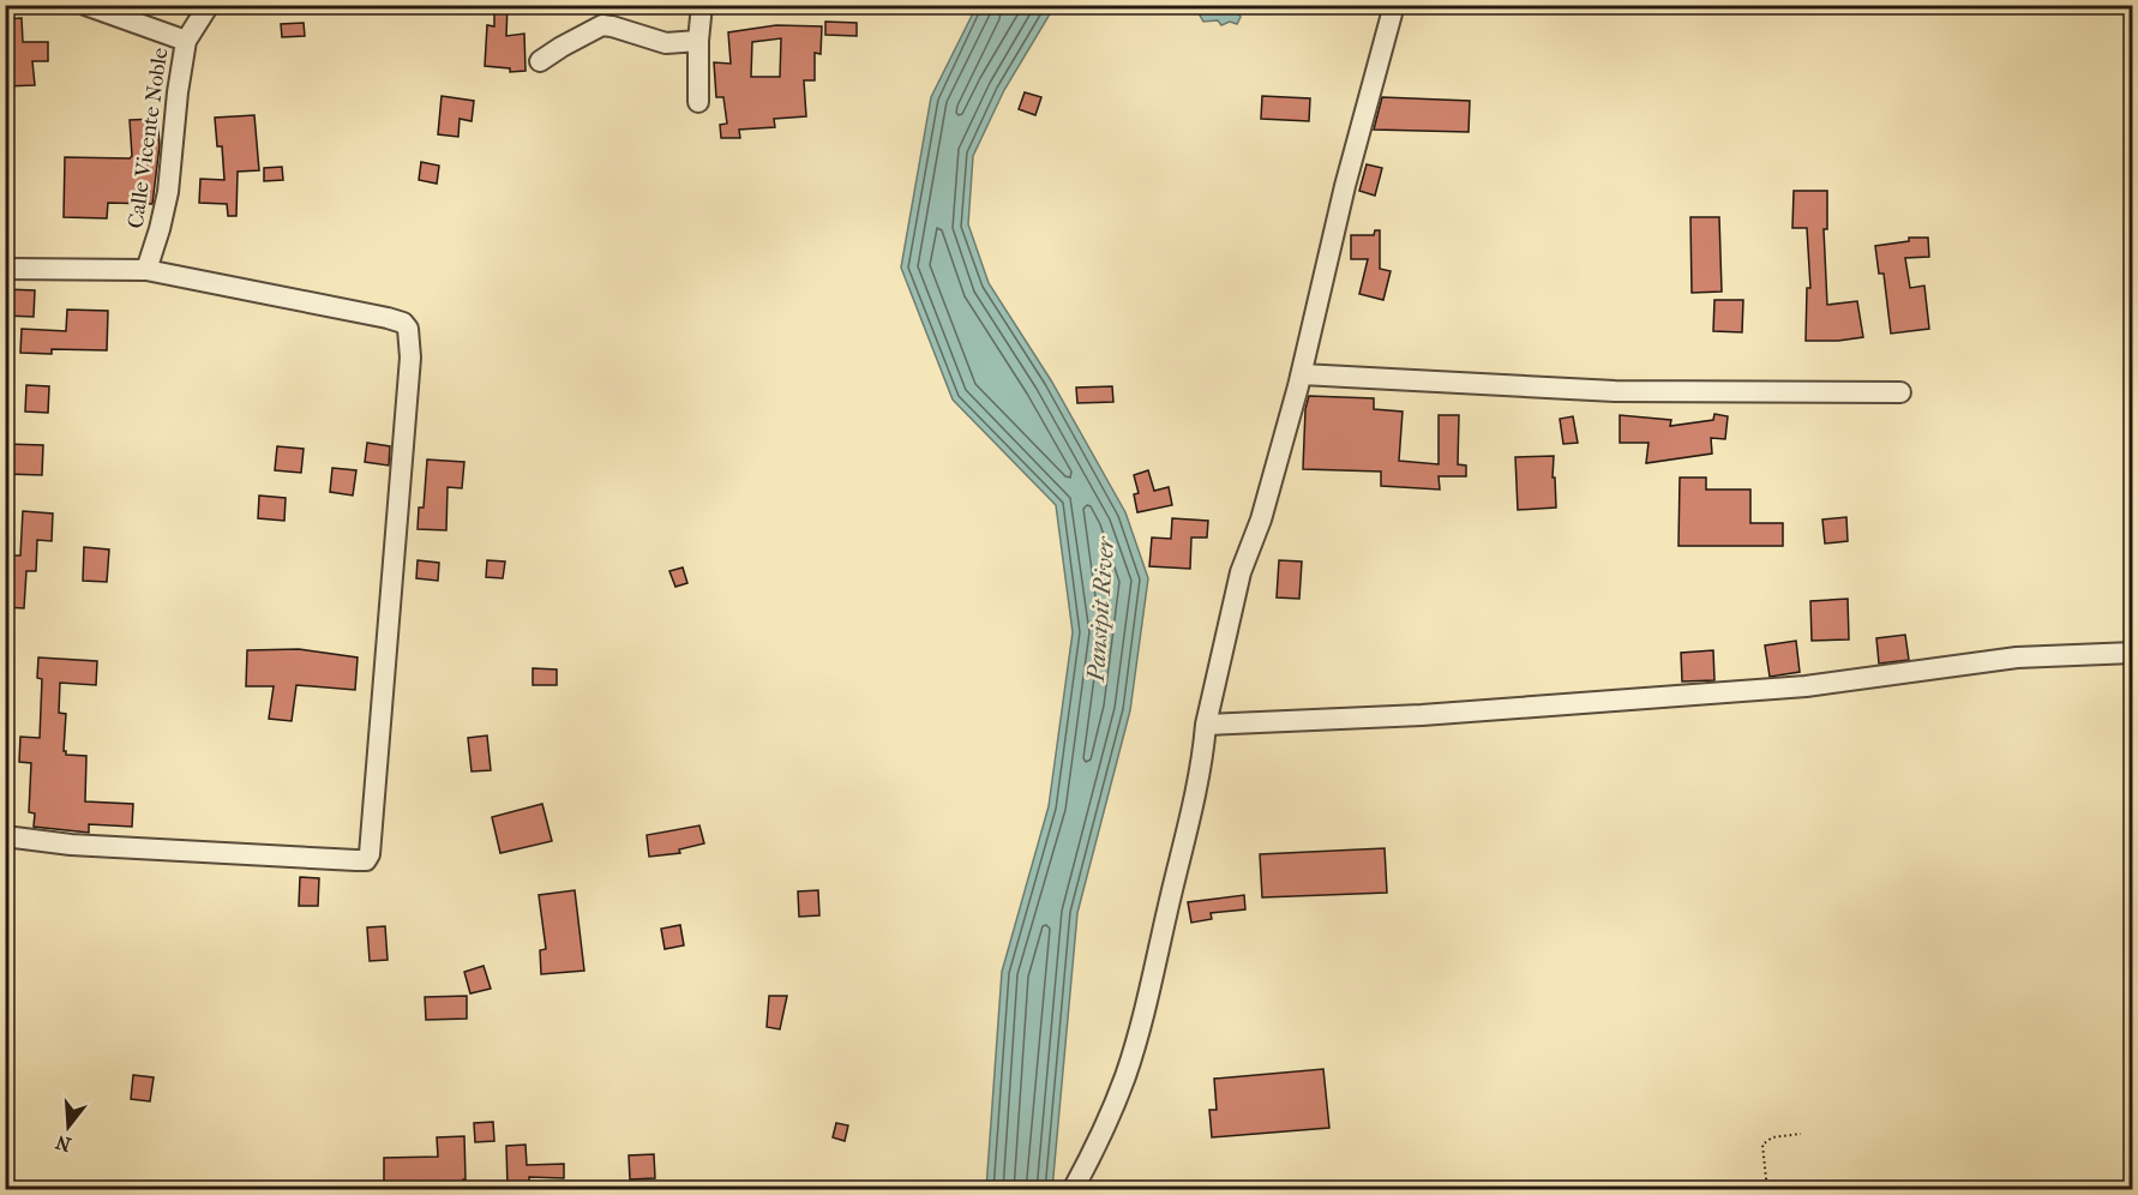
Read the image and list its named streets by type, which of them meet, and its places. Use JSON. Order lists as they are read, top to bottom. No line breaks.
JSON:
{"streets":{"street":["Calle Vicente Noble"]},"water":["Pansipit River"],"north":"bottom"}
